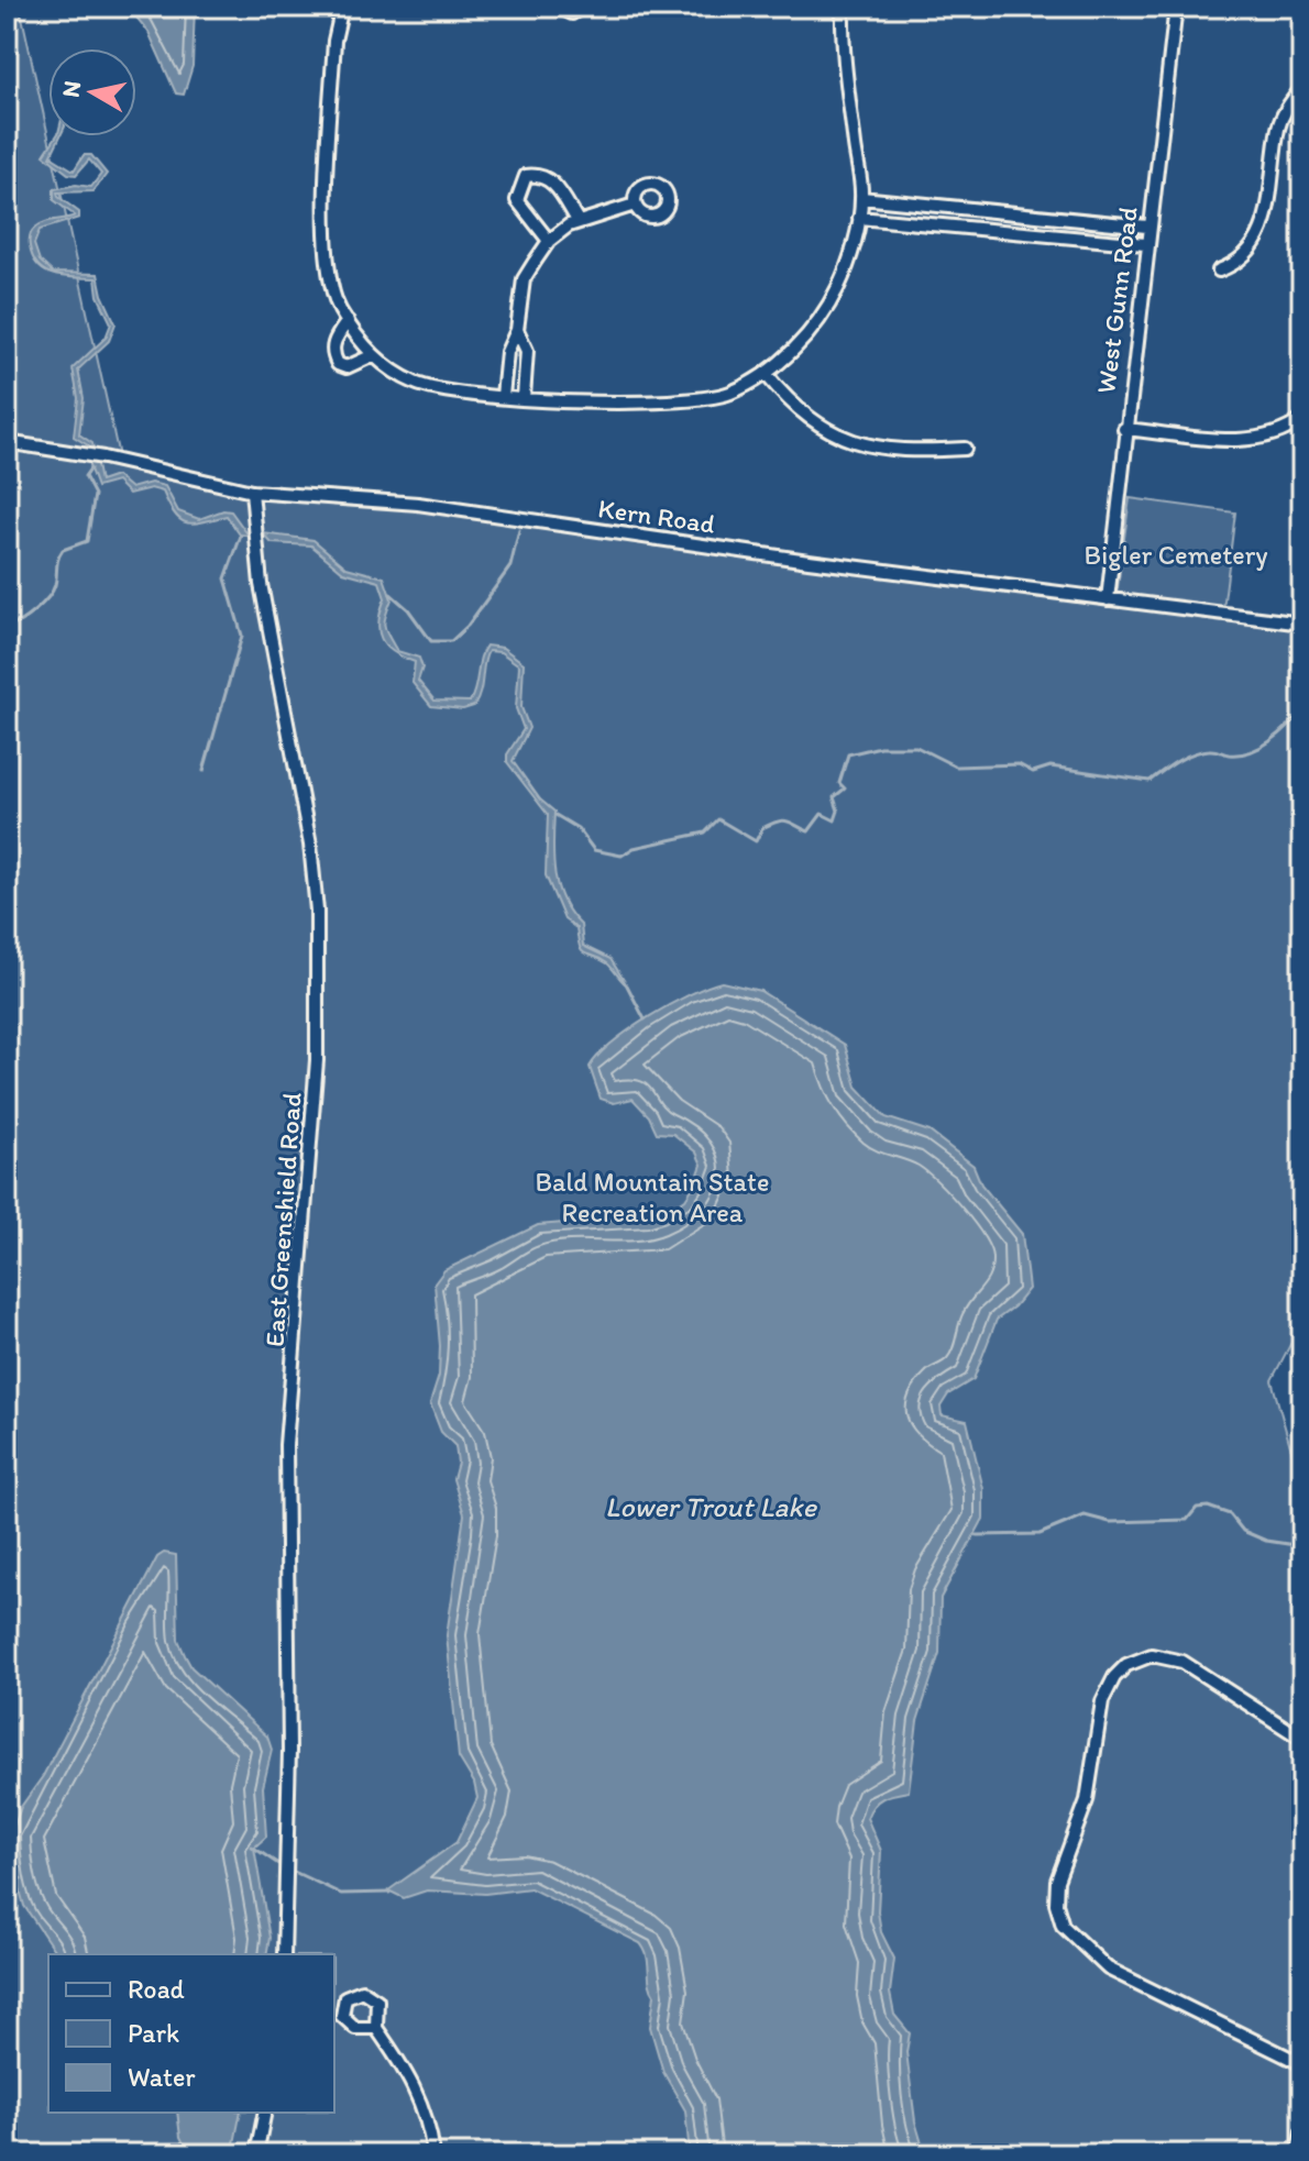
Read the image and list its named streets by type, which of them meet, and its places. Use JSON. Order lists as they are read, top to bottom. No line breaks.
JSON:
{"streets":{"street":["West Gunn Road","Kern Road","East Greenshield Road"]},"crossings":[["West Gunn Road","Kern Road"],["Kern Road","East Greenshield Road"]],"water":["Lower Trout Lake"],"parks":["Bigler Cemetery","Bald Mountain State Recreation Area"],"legend":["Road","Park","Water"],"north":"left"}
